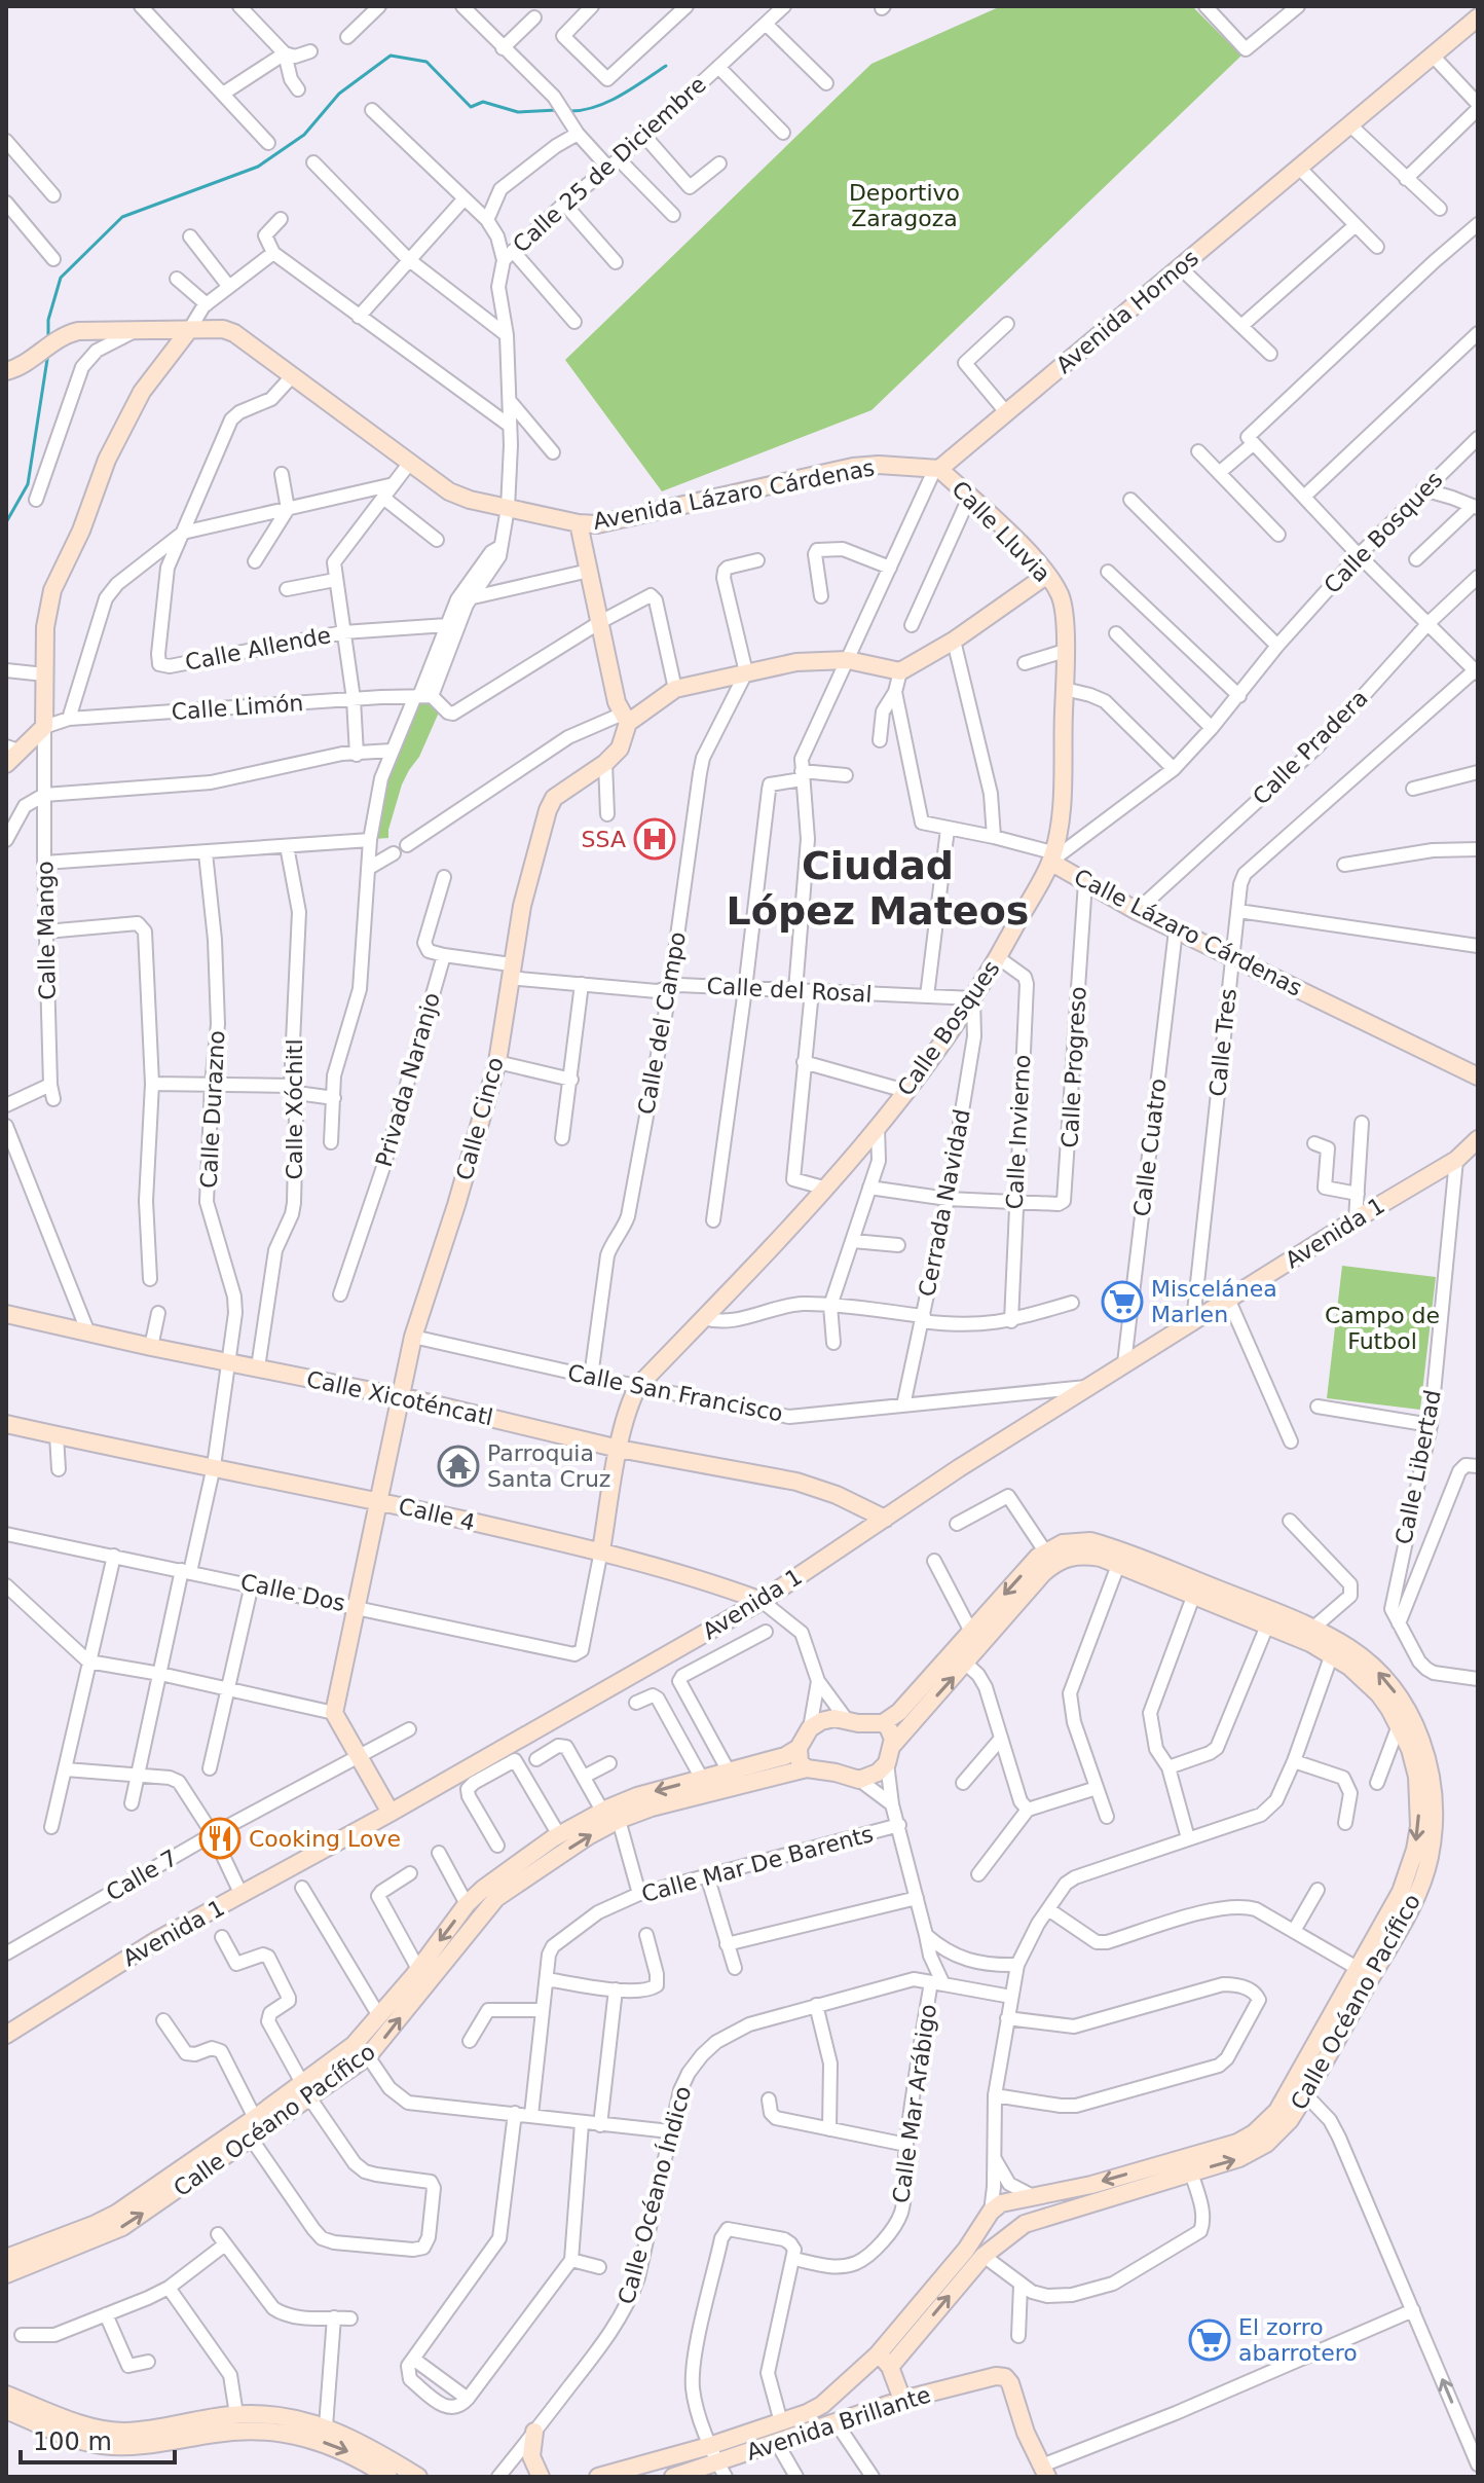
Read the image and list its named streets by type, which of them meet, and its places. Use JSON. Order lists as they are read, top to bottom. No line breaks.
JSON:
{"streets":{"street":["Calle 25 de Diciembre","Avenida Hornos","Avenida Lázaro Cárdenas","Calle Lluvia","Calle Bosques","Calle Allende","Calle Limón","Calle Pradera","Calle Mango","Calle Lázaro Cárdenas","Calle del Rosal","Calle del Campo","Calle Tres","Calle Progreso","Privada Naranjo","Calle Durazno","Calle Xóchitl","Calle Cinco","Calle Invierno","Calle Cuatro","Cerrada Navidad","Avenida 1","Calle San Francisco","Calle Xicoténcatl","Calle Libertad","Calle 4","Calle Dos","Calle Mar De Barents","Calle 7","Calle Océano Pacífico","Calle Mar Arábigo","Calle Océano Índico","Avenida Brillante"]},"crossings":[["Calle 25 de Diciembre","Avenida Lázaro Cárdenas"],["Avenida Hornos","Avenida Lázaro Cárdenas"],["Avenida Hornos","Calle Lluvia"],["Avenida Hornos","Calle Cinco"],["Avenida Lázaro Cárdenas","Calle Lluvia"],["Avenida Lázaro Cárdenas","Calle Allende"],["Calle Lluvia","Calle Lázaro Cárdenas"],["Calle Bosques","Calle Lázaro Cárdenas"],["Calle Bosques","Calle del Rosal"],["Calle Bosques","Calle Invierno"],["Calle Bosques","Cerrada Navidad"],["Calle Bosques","Calle San Francisco"],["Calle Bosques","Calle Xicoténcatl"],["Calle Bosques","Calle 4"],["Calle Bosques","Calle Dos"],["Calle Limón","Calle Mango"],["Calle Pradera","Calle Lázaro Cárdenas"],["Calle Lázaro Cárdenas","Calle Tres"],["Calle Lázaro Cárdenas","Calle Progreso"],["Calle Lázaro Cárdenas","Calle Cuatro"],["Calle del Rosal","Calle del Campo"],["Calle del Rosal","Privada Naranjo"],["Calle del Rosal","Calle Cinco"],["Calle del Rosal","Cerrada Navidad"],["Calle del Campo","Calle Cinco"],["Calle del Campo","Calle San Francisco"],["Calle Tres","Avenida 1"],["Calle Progreso","Calle Invierno"],["Calle Progreso","Cerrada Navidad"],["Calle Durazno","Calle Xicoténcatl"],["Calle Durazno","Calle 4"],["Calle Durazno","Calle Dos"],["Calle Xóchitl","Calle Xicoténcatl"],["Calle Cinco","Calle San Francisco"],["Calle Cinco","Calle Xicoténcatl"],["Calle Cinco","Calle 4"],["Calle Cinco","Calle Dos"],["Calle Cuatro","Avenida 1"],["Cerrada Navidad","Calle San Francisco"],["Avenida 1","Calle San Francisco"],["Avenida 1","Calle Xicoténcatl"],["Avenida 1","Calle Libertad"],["Avenida 1","Calle 4"],["Calle 4","Calle Océano Pacífico"],["Calle Océano Pacífico","Avenida Brillante"],["Calle Mar Arábigo","Calle Océano Índico"]],"districts":["Ciudad López Mateos"],"parks":["Deportivo Zaragoza","Campo de Futbol"],"places":{"hospital":["SSA"],"supermarket":["Miscelánea Marlen","El zorro abarrotero"],"temple":["Parroquia Santa Cruz"],"restaurant":["Cooking Love"]},"scale_bar":"100 m"}
